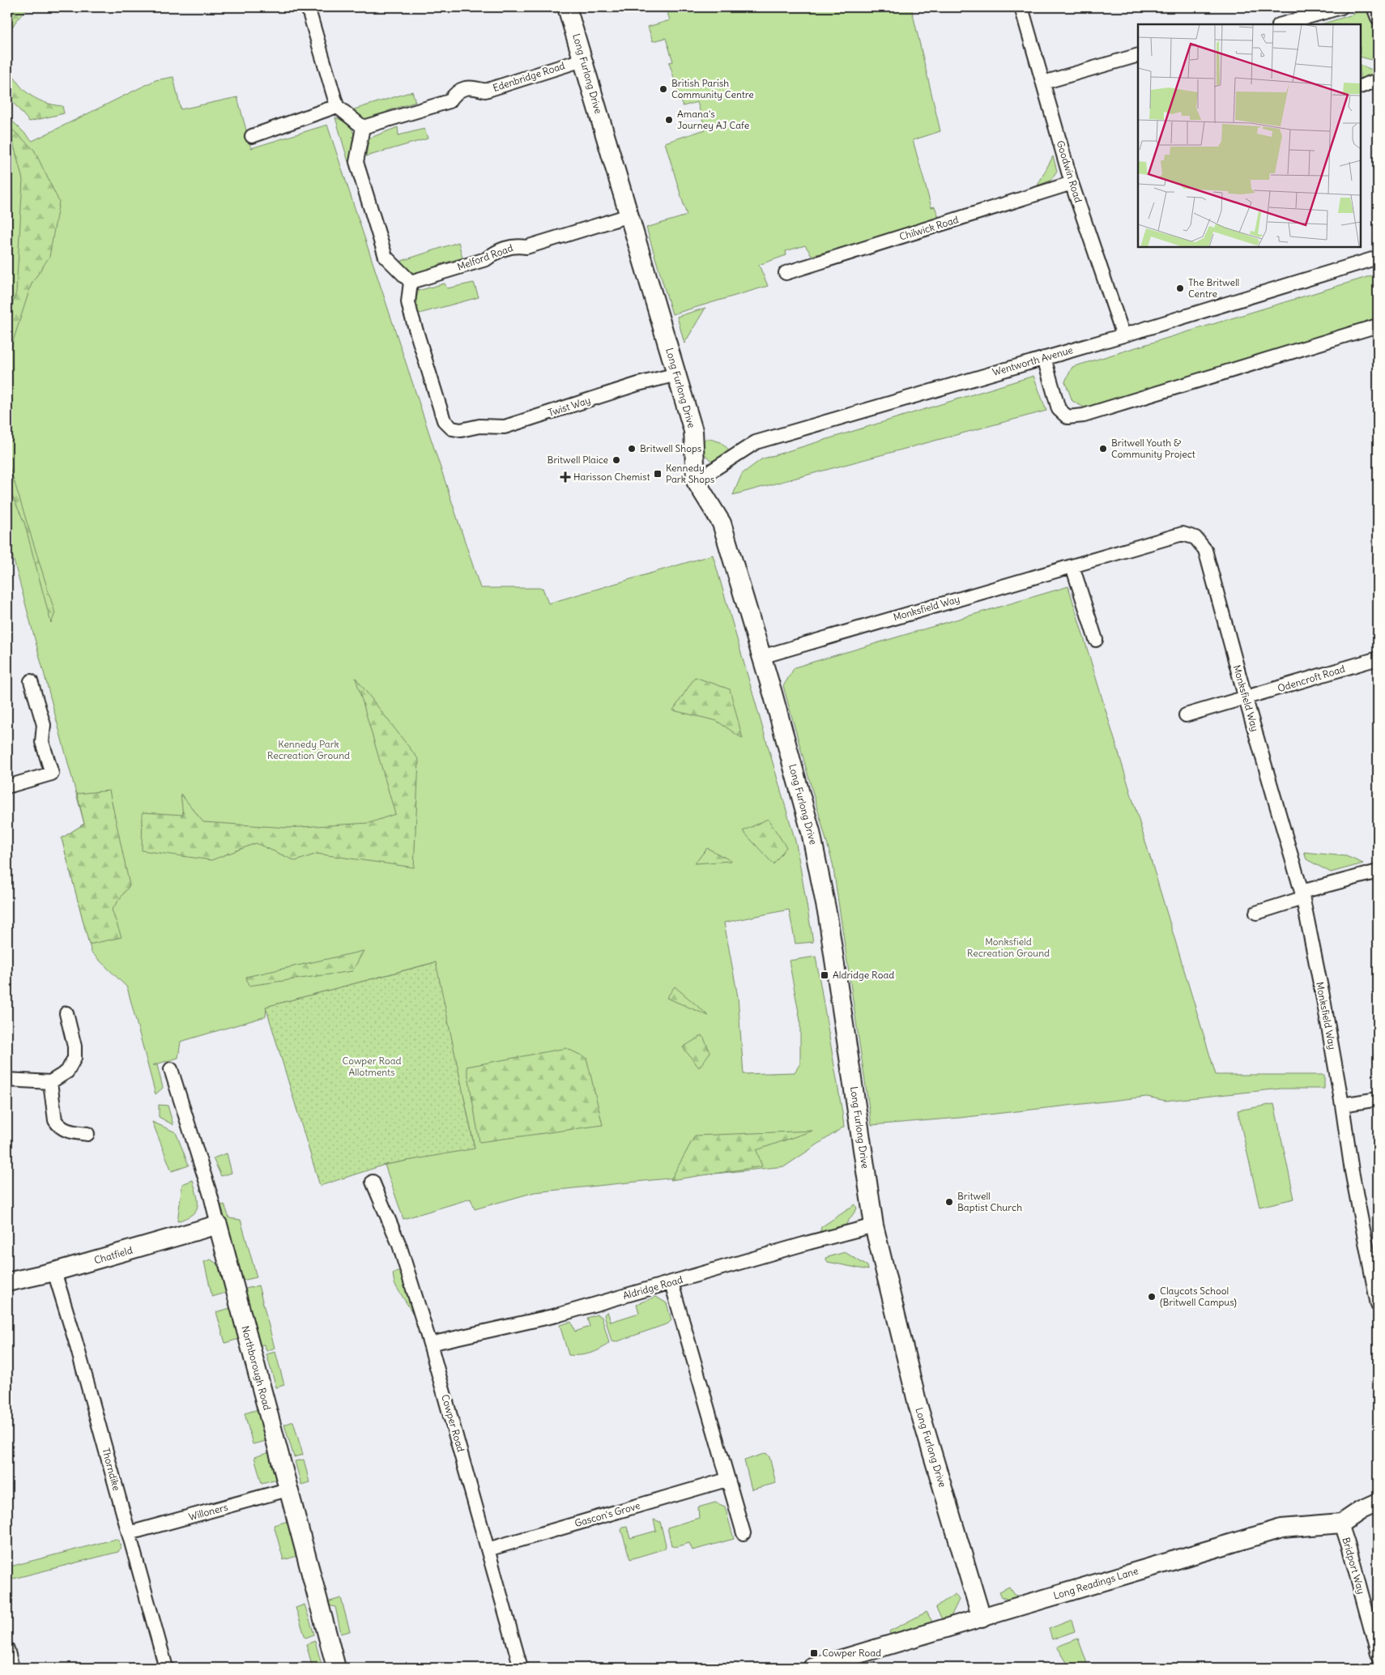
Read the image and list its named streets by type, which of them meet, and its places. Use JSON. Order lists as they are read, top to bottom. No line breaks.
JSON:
{"streets":{"street":["Long Furlong Drive","Edenbridge Road","Goodwin Road","Chilwick Road","Melford Road","Wentworth Avenue","Twist Way","Monksfield Way","Odencroft Road","Chatfield","Aldridge Road","Northborough Road","Cowper Road","Thorndike","Willoners","Gascon's Grove","Bridport Way","Long Readings Lane"]},"crossings":[["Long Furlong Drive","Edenbridge Road"],["Long Furlong Drive","Melford Road"],["Long Furlong Drive","Wentworth Avenue"],["Long Furlong Drive","Twist Way"],["Long Furlong Drive","Monksfield Way"],["Long Furlong Drive","Aldridge Road"],["Long Furlong Drive","Long Readings Lane"],["Goodwin Road","Chilwick Road"],["Goodwin Road","Wentworth Avenue"],["Melford Road","Twist Way"],["Monksfield Way","Odencroft Road"],["Chatfield","Northborough Road"],["Chatfield","Thorndike"],["Aldridge Road","Cowper Road"],["Northborough Road","Willoners"],["Cowper Road","Gascon's Grove"],["Thorndike","Willoners"],["Bridport Way","Long Readings Lane"]],"parks":["Kennedy Park Recreation Ground","Monksfield Recreation Ground","Cowper Road Allotments"],"places":{"other":["British Parish Community Centre","Amana's Journey AJ Cafe","The Britwell Centre","Britwell Shops","Britwell Youth & Community Project","Britwell Plaice","Britwell Baptist Church","Claycots School (Britwell Campus)"],"transit":["Kennedy Park Shops","Aldridge Road","Cowper Road"],"health":["Harisson Chemist"]}}
